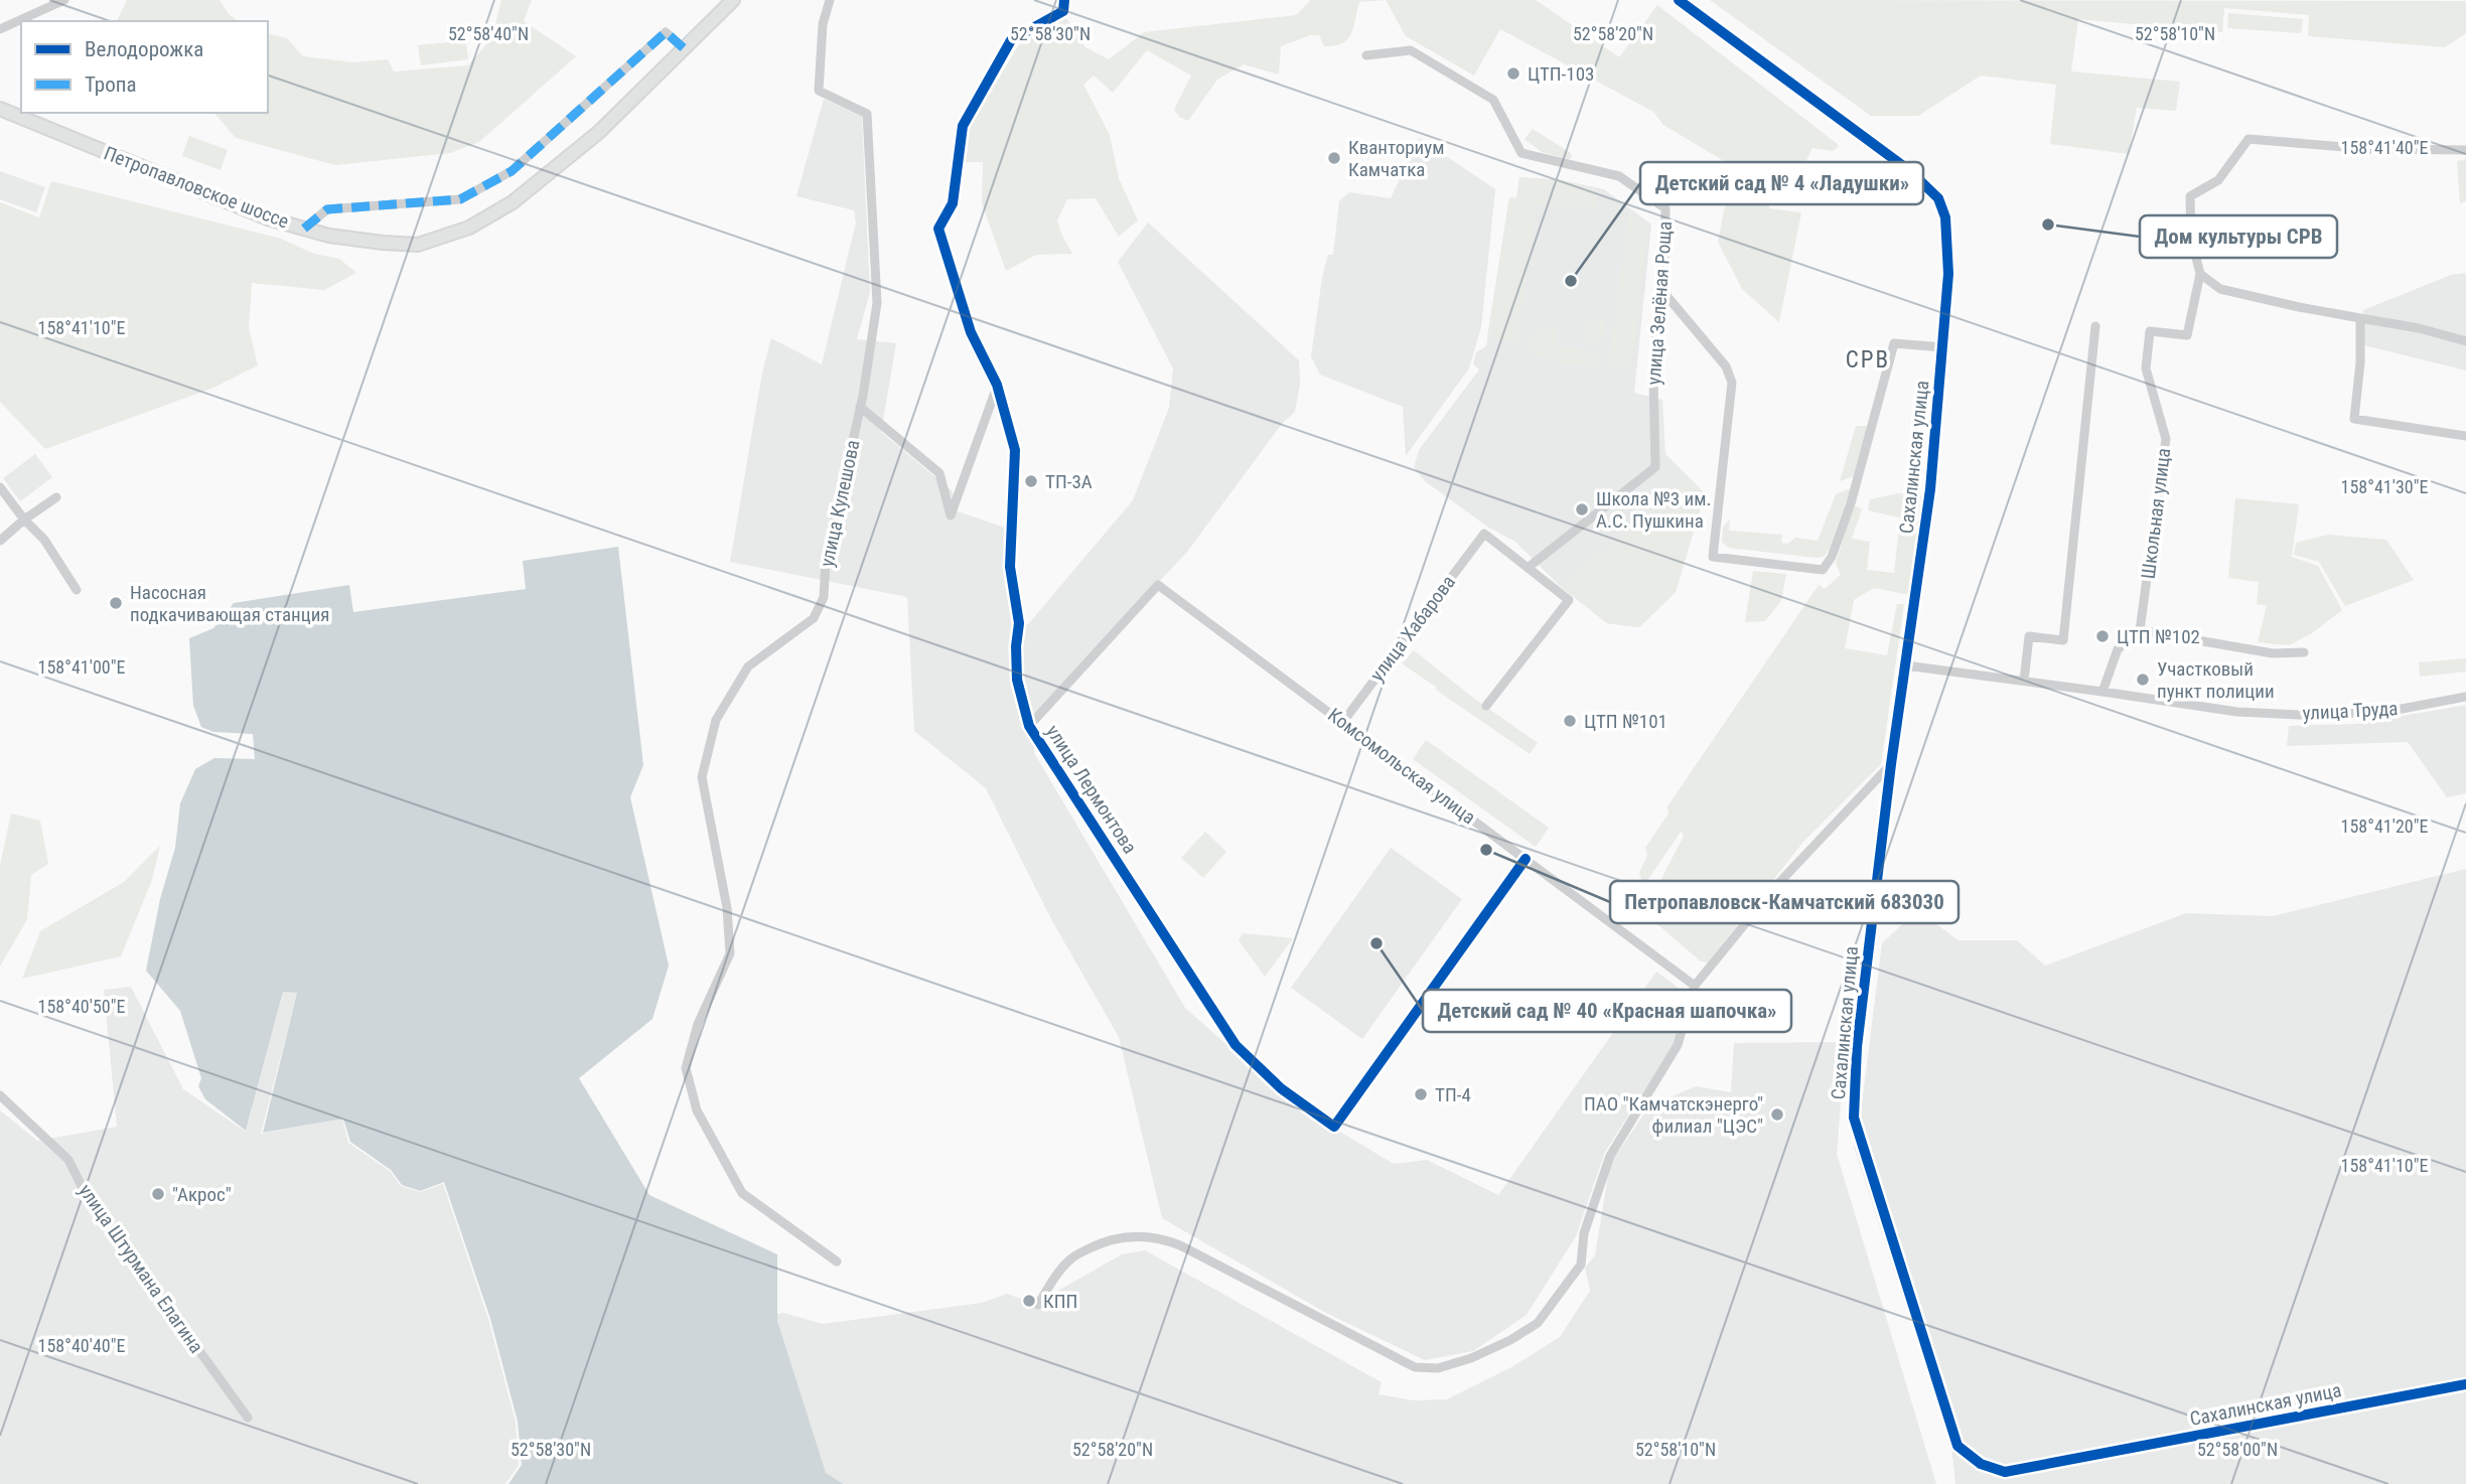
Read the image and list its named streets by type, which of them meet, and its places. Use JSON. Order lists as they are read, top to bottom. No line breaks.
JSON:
{"streets":{"main road":["Петропавловское шоссе"],"street":["улица Зелёная Роща","Сахалинская улица","улица Кулешова","Школьная улица","улица Хабарова","улица Труда","Комсомольская улица","улица Лермонтова","улица Штурмана Елагина"]},"crossings":[["улица Зелёная Роща","улица Хабарова"],["Сахалинская улица","улица Труда"],["улица Хабарова","Комсомольская улица"],["Комсомольская улица","улица Лермонтова"]],"districts":["СРВ"],"places":["ЦТП-103","Кванториум Камчатка","Дом культуры СРВ","Детский сад № 4 «Ладушки»","ТП-3А","Школа №3 им. А.С. Пушкина","Насосная подкачивающая станция","ЦТП №102","Участковый пункт полиции","ЦТП №101","Петропавловск-Камчатский 683030","Детский сад № 40 «Красная шапочка»","ТП-4","ПАО \"Камчатскэнерго\" филиал \"ЦЭС\"","\"Акрос\"","КПП"],"legend":["Велодорожка","Тропа"],"coordinates":["52°58'40\"N","52°58'30\"N","52°58'20\"N","52°58'10\"N","158°41'40\"E","158°41'10\"E","158°41'30\"E","158°41'00\"E","158°41'20\"E","158°40'50\"E","158°40'40\"E","52°58'00\"N"]}
